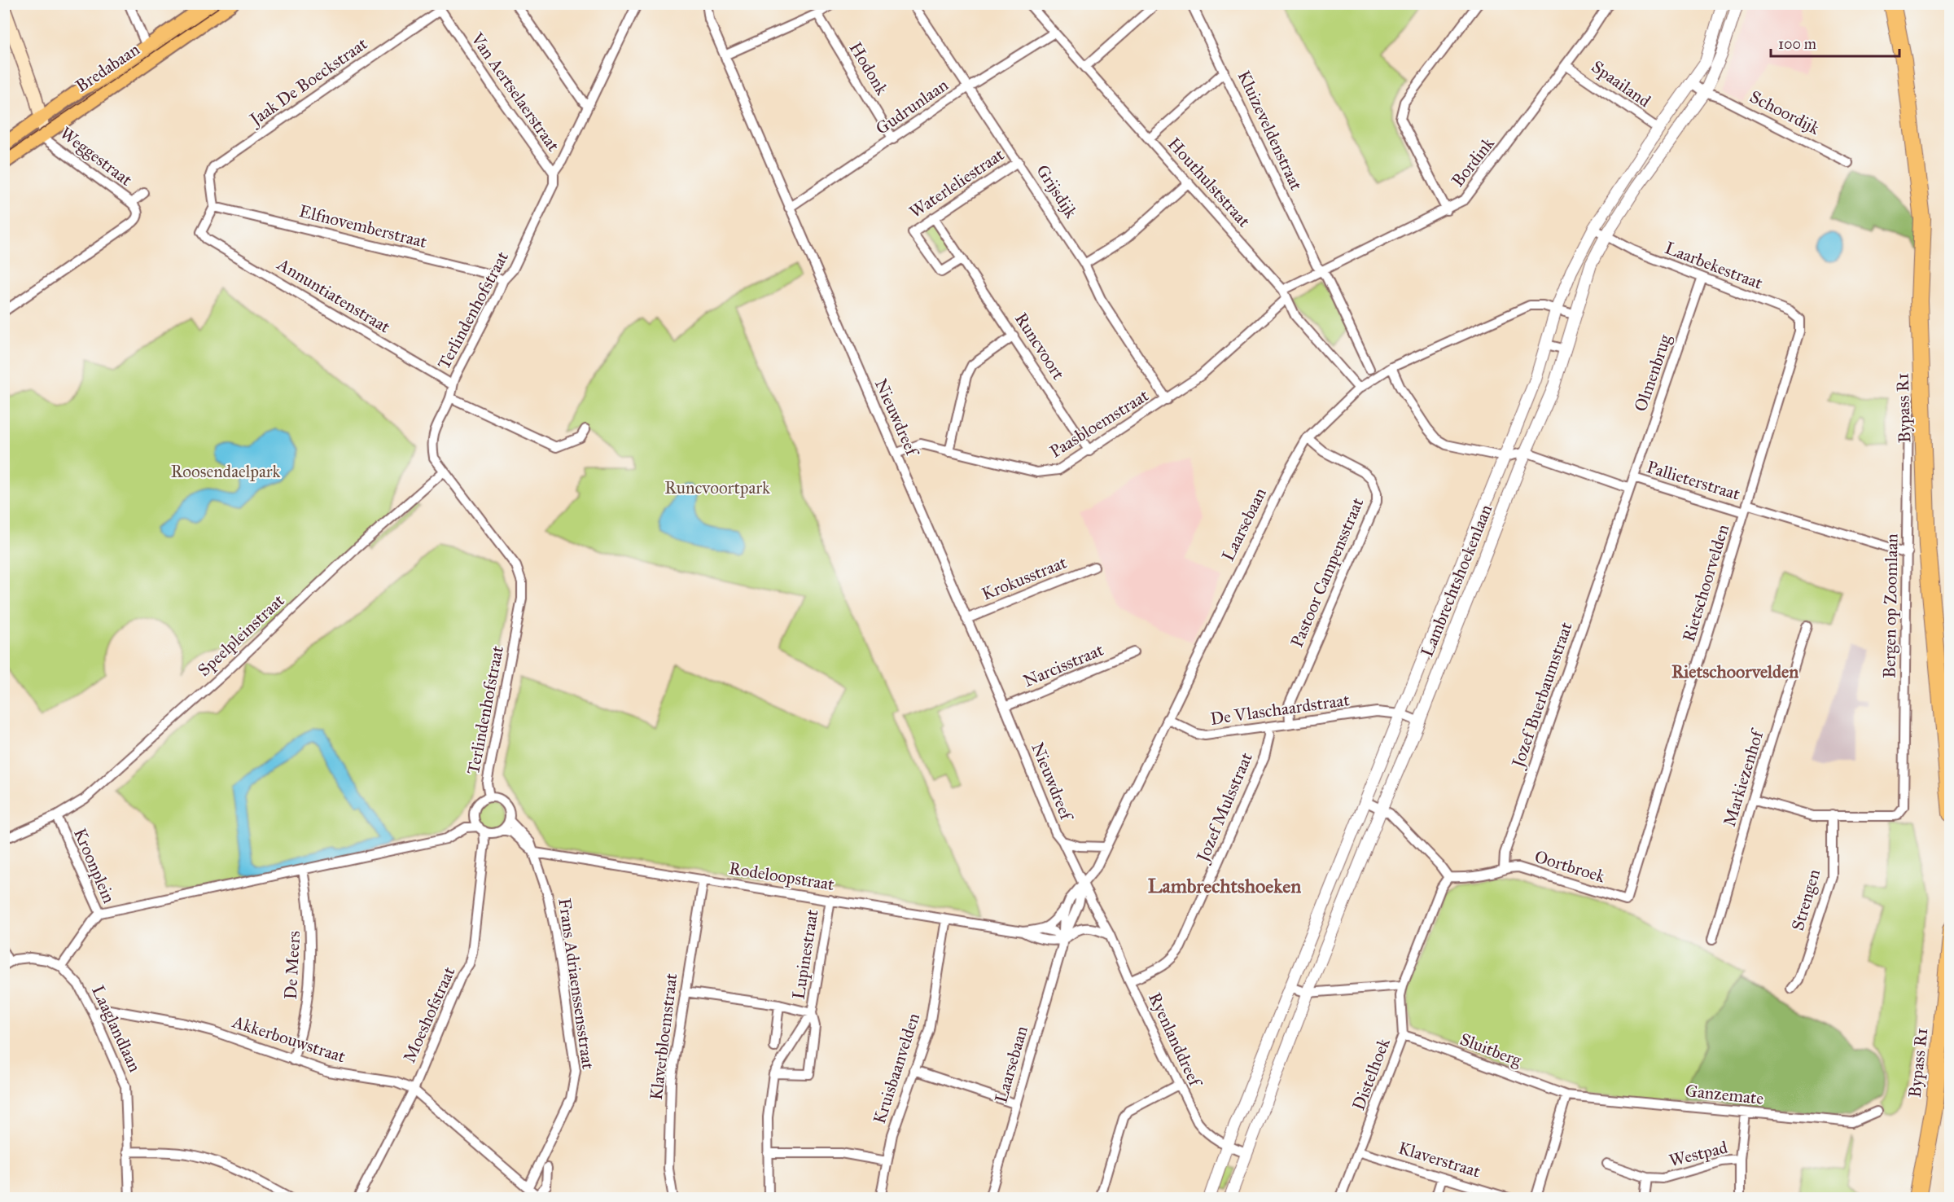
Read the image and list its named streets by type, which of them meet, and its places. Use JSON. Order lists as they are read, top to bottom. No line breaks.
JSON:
{"streets":{"highway":["Bypass R1"],"main road":["Bredabaan"],"street":["Hodonk","Jaak De Boeckstraat","Spaailand","Van Aertselaerstraat","Gudrunlaan","Schoordijk","Kluizeveldenstraat","Weggestraat","Bordink","Houthulststraat","Waterleliestraat","Grijsdijk","Elfnovemberstraat","Laarbekestraat","Annuntiatenstraat","Terlindenhofstraat","Runcvoort","Olmenbrug","Nieuwdreef","Paasbloemstraat","Pallieterstraat","Laarsebaan","Pastoor Campensstraat","Krokusstraat","Lambrechtshoekenlaan","Rietschoorvelden","Bergen op Zoomlaan","Speelpleinstraat","Narcisstraat","Jozef Buerbaumstraat","De Vlaschaardstraat","Markiezenhof","Jozef Mulsstraat","Kroonplein","Oortbroek","Rodeloopstraat","Strengen","Lupinestraat","De Meers","Frans Adriaenssensstraat","Moeshofstraat","Laaglandlaan","Klaverbloemstraat","Akkerbouwstraat","Ryenlanddreef","Sluitberg","Kruisbaanvelden","Distelhoek","Ganzemate","Westpad","Klaverstraat"]},"crossings":[["Bredabaan","Weggestraat"],["Hodonk","Gudrunlaan"],["Jaak De Boeckstraat","Van Aertselaerstraat"],["Jaak De Boeckstraat","Elfnovemberstraat"],["Jaak De Boeckstraat","Annuntiatenstraat"],["Spaailand","Bordink"],["Spaailand","Lambrechtshoekenlaan"],["Van Aertselaerstraat","Terlindenhofstraat"],["Gudrunlaan","Houthulststraat"],["Gudrunlaan","Grijsdijk"],["Gudrunlaan","Nieuwdreef"],["Schoordijk","Lambrechtshoekenlaan"],["Kluizeveldenstraat","Bordink"],["Bordink","Houthulststraat"],["Bordink","Paasbloemstraat"],["Houthulststraat","Paasbloemstraat"],["Houthulststraat","Laarsebaan"],["Waterleliestraat","Grijsdijk"],["Waterleliestraat","Runcvoort"],["Grijsdijk","Paasbloemstraat"],["Elfnovemberstraat","Annuntiatenstraat"],["Elfnovemberstraat","Terlindenhofstraat"],["Laarbekestraat","Olmenbrug"],["Laarbekestraat","Lambrechtshoekenlaan"],["Laarbekestraat","Rietschoorvelden"],["Annuntiatenstraat","Terlindenhofstraat"],["Terlindenhofstraat","Speelpleinstraat"],["Terlindenhofstraat","Frans Adriaenssensstraat"],["Terlindenhofstraat","Moeshofstraat"],["Runcvoort","Paasbloemstraat"],["Olmenbrug","Pallieterstraat"],["Olmenbrug","Jozef Buerbaumstraat"],["Nieuwdreef","Paasbloemstraat"],["Nieuwdreef","Laarsebaan"],["Nieuwdreef","Krokusstraat"],["Nieuwdreef","Narcisstraat"],["Nieuwdreef","Ryenlanddreef"],["Pallieterstraat","Lambrechtshoekenlaan"],["Pallieterstraat","Rietschoorvelden"],["Pallieterstraat","Bergen op Zoomlaan"],["Pallieterstraat","Jozef Buerbaumstraat"],["Laarsebaan","Pastoor Campensstraat"],["Laarsebaan","Lambrechtshoekenlaan"],["Laarsebaan","De Vlaschaardstraat"],["Laarsebaan","Rodeloopstraat"],["Laarsebaan","Ryenlanddreef"],["Pastoor Campensstraat","De Vlaschaardstraat"],["Lambrechtshoekenlaan","De Vlaschaardstraat"],["Lambrechtshoekenlaan","Ryenlanddreef"],["Rietschoorvelden","Oortbroek"],["Bergen op Zoomlaan","Strengen"],["Speelpleinstraat","Kroonplein"],["Jozef Buerbaumstraat","Oortbroek"],["De Vlaschaardstraat","Jozef Mulsstraat"],["Jozef Mulsstraat","Ryenlanddreef"],["Kroonplein","Laaglandlaan"],["Rodeloopstraat","Lupinestraat"],["Rodeloopstraat","Frans Adriaenssensstraat"],["Rodeloopstraat","Klaverbloemstraat"],["Rodeloopstraat","Kruisbaanvelden"],["De Meers","Akkerbouwstraat"],["Frans Adriaenssensstraat","Moeshofstraat"],["Frans Adriaenssensstraat","Akkerbouwstraat"],["Moeshofstraat","Akkerbouwstraat"],["Laaglandlaan","Akkerbouwstraat"],["Sluitberg","Distelhoek"],["Sluitberg","Ganzemate"],["Distelhoek","Klaverstraat"]],"districts":["Rietschoorvelden","Lambrechtshoeken"],"parks":["Roosendaelpark","Runcvoortpark"],"scale_bar":"100 m"}
